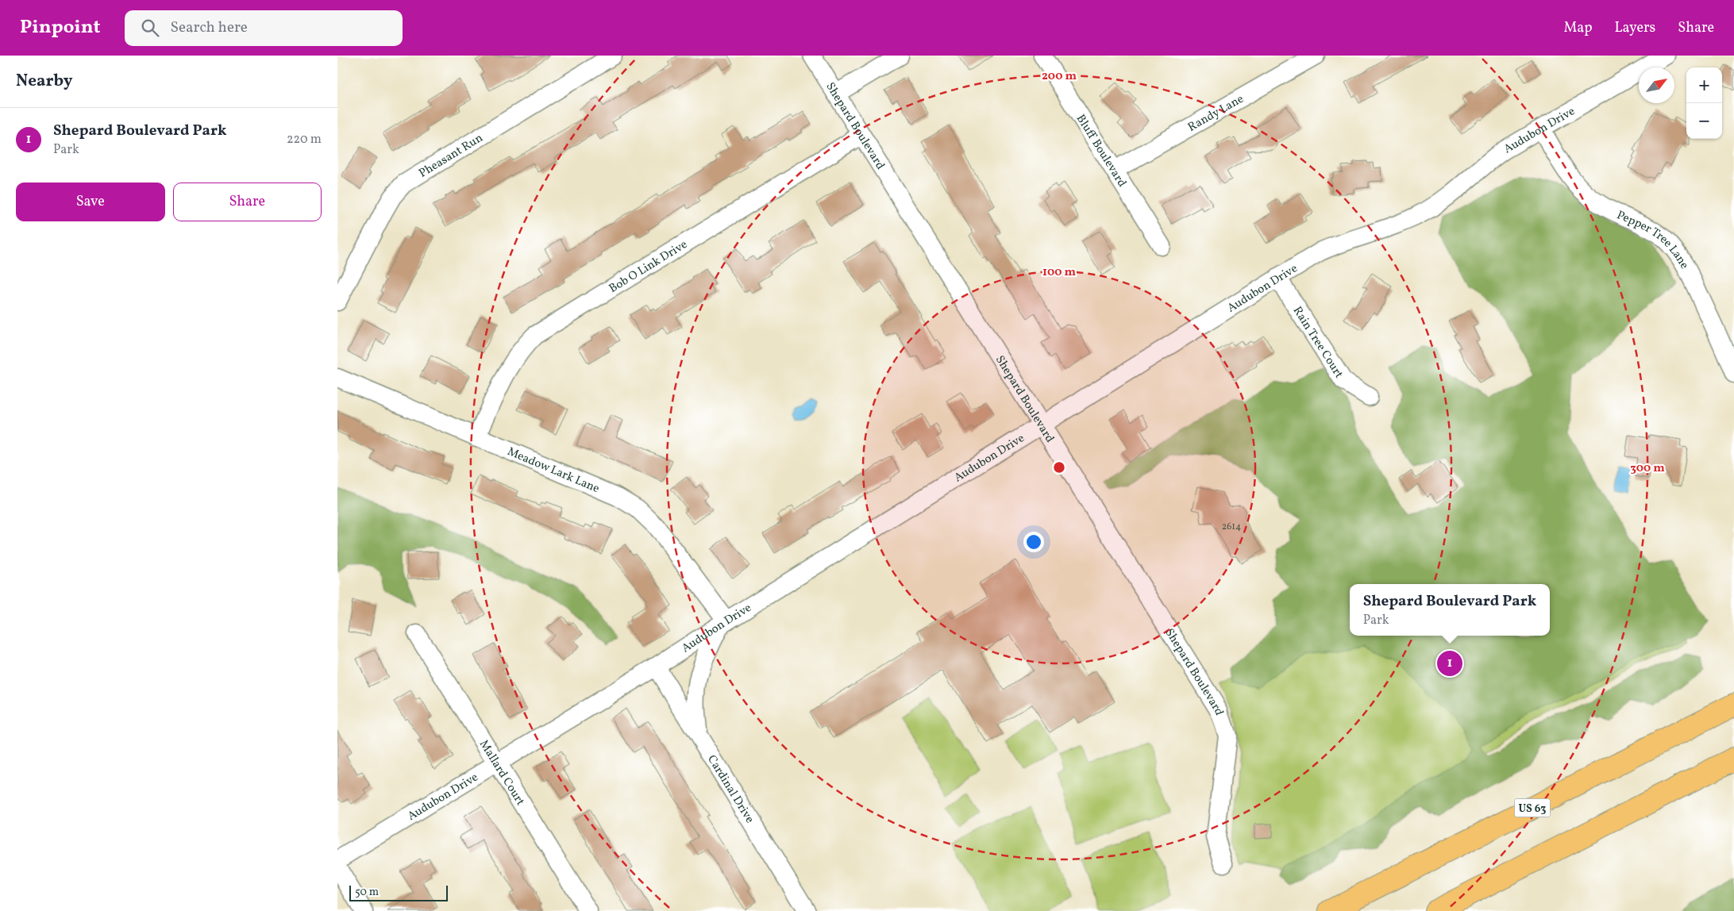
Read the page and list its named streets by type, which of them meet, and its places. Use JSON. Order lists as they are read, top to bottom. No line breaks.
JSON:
{"streets":{"highway":["US 63"],"street":["Randy Lane","Shepard Boulevard","Audubon Drive","Bluff Boulevard","Pheasant Run","Pepper Tree Lane","Bob O Link Drive","Rain Tree Court","Meadow Lark Lane","Mallard Court","Cardinal Drive"]},"crossings":[["Randy Lane","Bluff Boulevard"],["Shepard Boulevard","Audubon Drive"],["Shepard Boulevard","Bob O Link Drive"],["Audubon Drive","Pepper Tree Lane"],["Audubon Drive","Rain Tree Court"],["Audubon Drive","Meadow Lark Lane"],["Audubon Drive","Mallard Court"],["Audubon Drive","Cardinal Drive"],["Bob O Link Drive","Meadow Lark Lane"]],"house_numbers":["2614"],"scale_bar":"50 m","north":"top right","page":{"header":"Pinpoint","search":"Search here","nav":["Map","Layers","Share"],"heading":"Nearby","map_buttons":["+","−"],"list":[{"mark":"1","name":"Shepard Boulevard Park","note":"Park","value":"220 m"}],"buttons":["Save","Share"],"popup":["Shepard Boulevard Park","Park"],"pins":"1","scale":"50 m"},"rings":["200 m","100 m","300 m"]}
